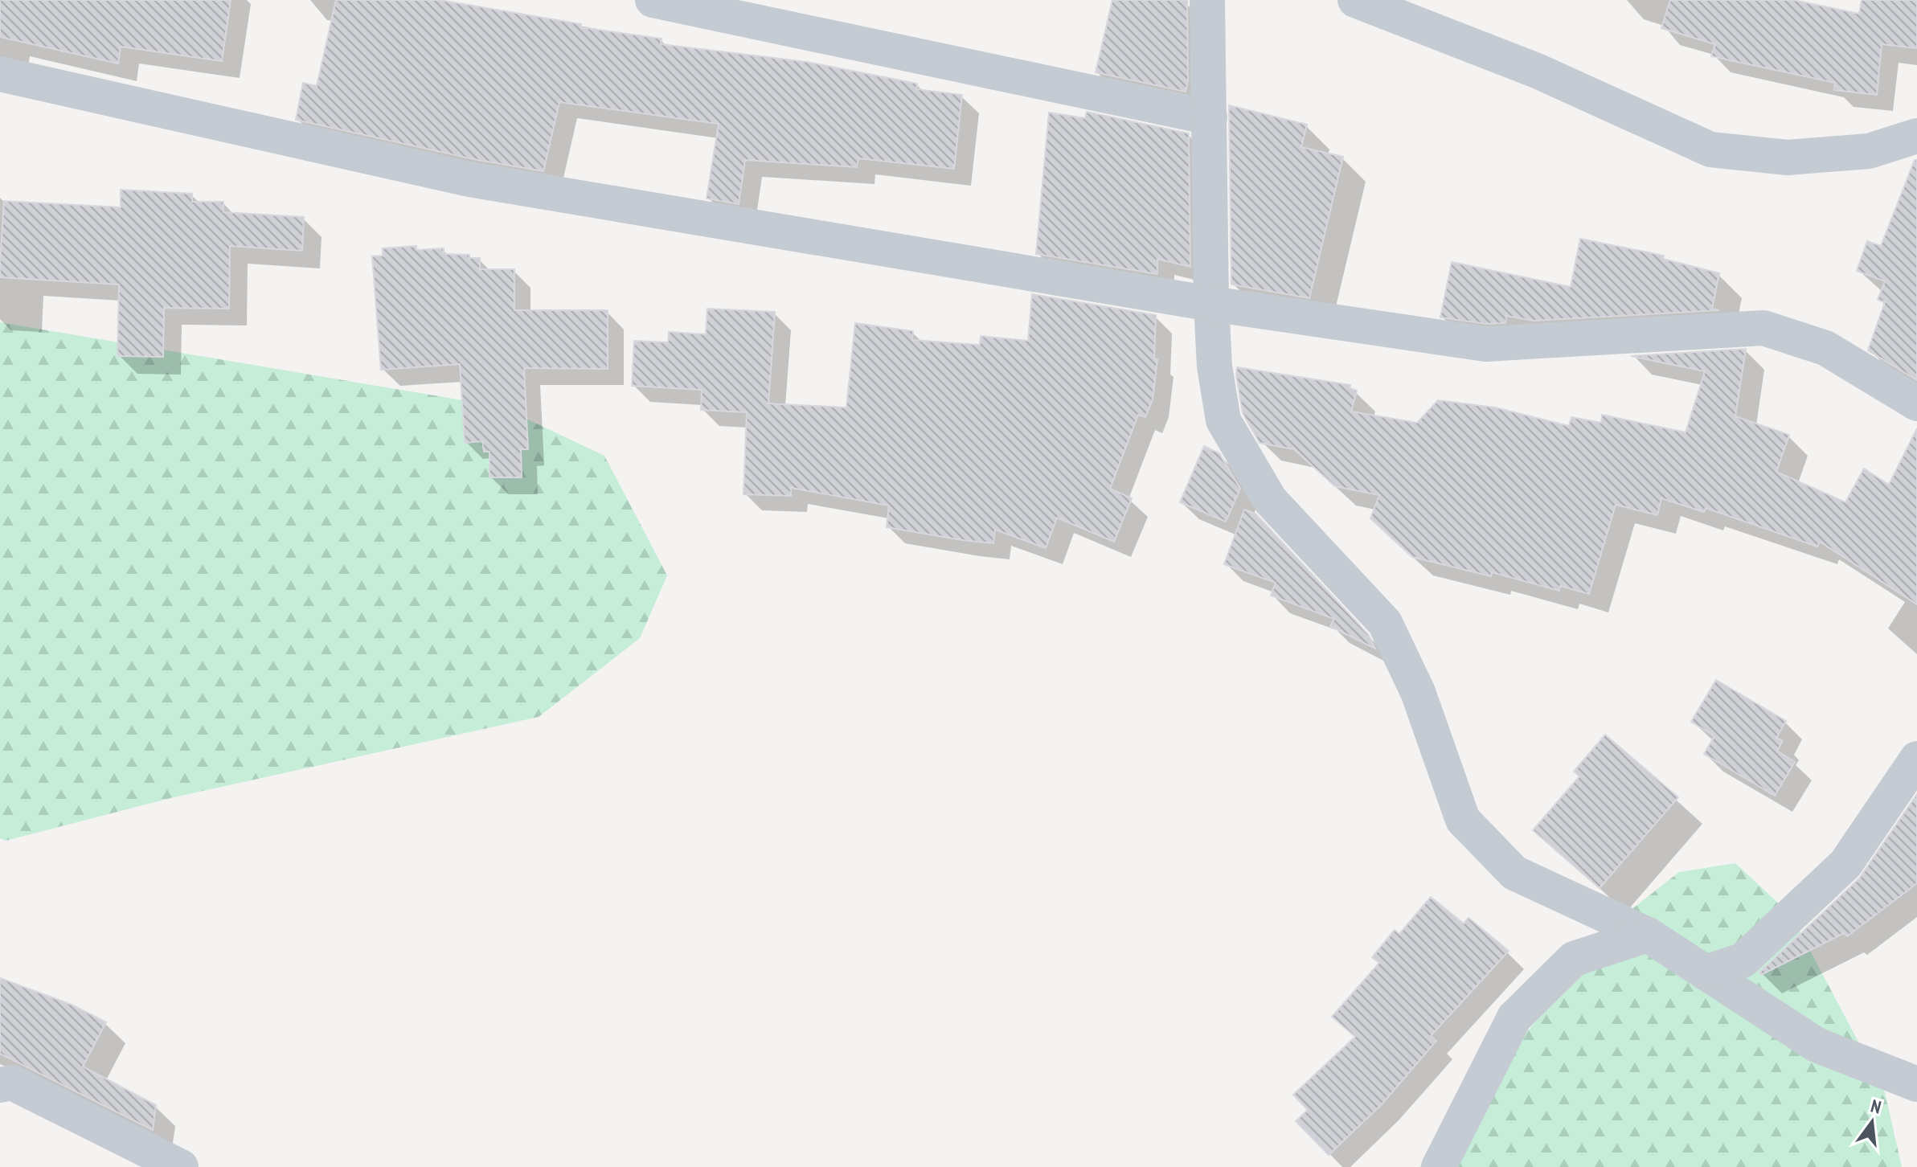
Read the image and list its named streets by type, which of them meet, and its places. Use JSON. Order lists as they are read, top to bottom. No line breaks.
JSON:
{"north":"top"}
